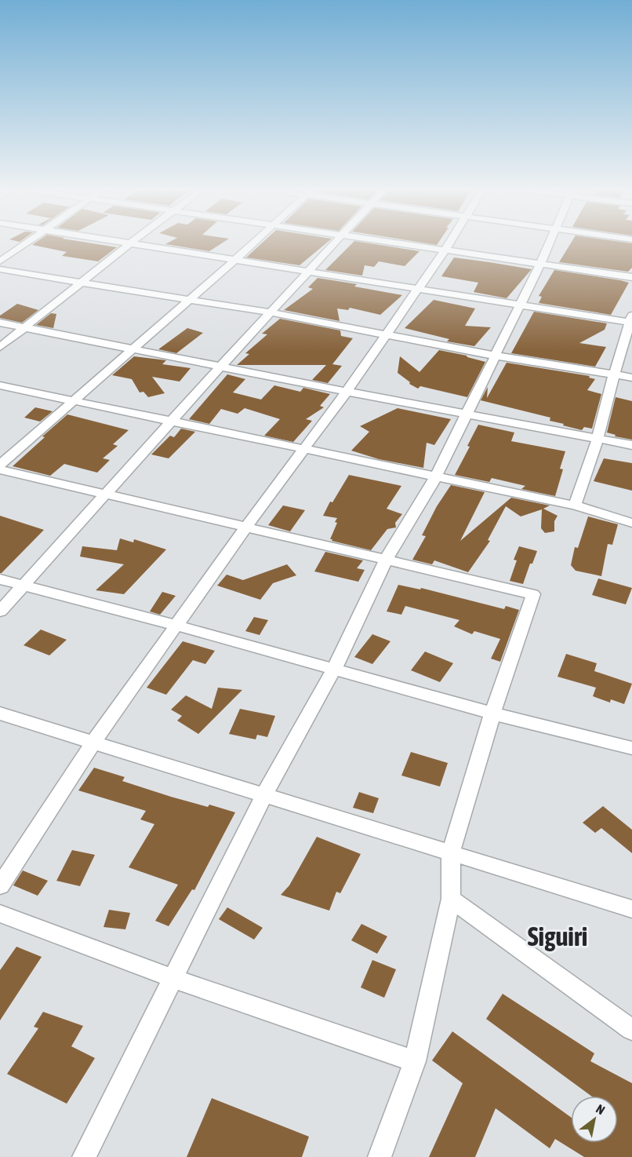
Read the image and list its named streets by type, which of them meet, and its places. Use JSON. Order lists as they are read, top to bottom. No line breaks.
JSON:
{"districts":["Siguiri"],"north":"top right"}
